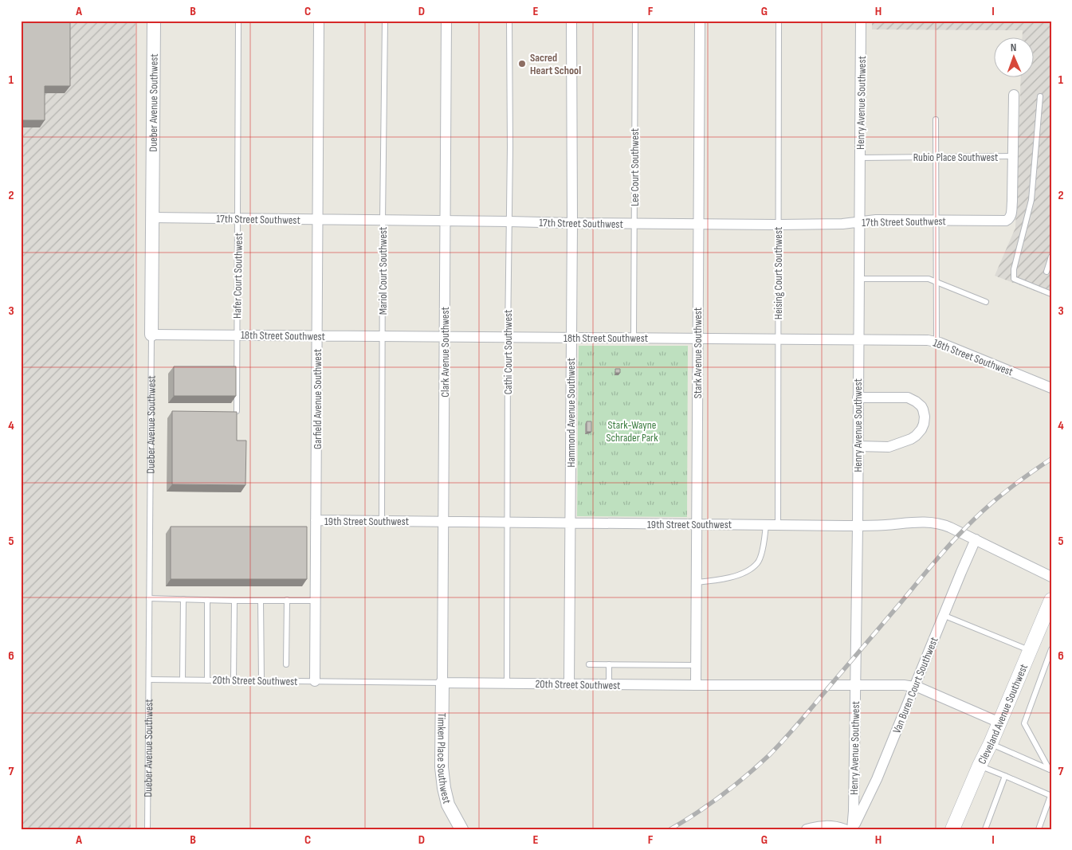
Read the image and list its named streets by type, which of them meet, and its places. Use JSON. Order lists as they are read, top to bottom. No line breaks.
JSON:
{"streets":{"main road":["Cleveland Avenue Southwest"],"street":["Dueber Avenue Southwest","Henry Avenue Southwest","Rubio Place Southwest","17th Street Southwest","18th Street Southwest","Clark Avenue Southwest","Stark Avenue Southwest","Garfield Avenue Southwest","Hammond Avenue Southwest","19th Street Southwest","20th Street Southwest","Van Buren Court Southwest","Timken Place Southwest"],"lane":["Lee Court Southwest","Mariol Court Southwest","Heising Court Southwest","Hafer Court Southwest","Cathi Court Southwest"]},"crossings":[["Dueber Avenue Southwest","17th Street Southwest"],["Dueber Avenue Southwest","18th Street Southwest"],["Dueber Avenue Southwest","20th Street Southwest"],["Henry Avenue Southwest","Rubio Place Southwest"],["Henry Avenue Southwest","17th Street Southwest"],["Henry Avenue Southwest","18th Street Southwest"],["Henry Avenue Southwest","19th Street Southwest"],["Henry Avenue Southwest","20th Street Southwest"],["Henry Avenue Southwest","Van Buren Court Southwest"],["Rubio Place Southwest","17th Street Southwest"],["Lee Court Southwest","17th Street Southwest"],["Lee Court Southwest","18th Street Southwest"],["17th Street Southwest","Mariol Court Southwest"],["17th Street Southwest","Heising Court Southwest"],["17th Street Southwest","Hafer Court Southwest"],["17th Street Southwest","Clark Avenue Southwest"],["17th Street Southwest","Cathi Court Southwest"],["17th Street Southwest","Stark Avenue Southwest"],["17th Street Southwest","Garfield Avenue Southwest"],["17th Street Southwest","Hammond Avenue Southwest"],["Mariol Court Southwest","18th Street Southwest"],["Mariol Court Southwest","19th Street Southwest"],["Heising Court Southwest","18th Street Southwest"],["Heising Court Southwest","19th Street Southwest"],["Hafer Court Southwest","18th Street Southwest"],["18th Street Southwest","Clark Avenue Southwest"],["18th Street Southwest","Cathi Court Southwest"],["18th Street Southwest","Stark Avenue Southwest"],["18th Street Southwest","Garfield Avenue Southwest"],["18th Street Southwest","Hammond Avenue Southwest"],["Clark Avenue Southwest","19th Street Southwest"],["Clark Avenue Southwest","20th Street Southwest"],["Clark Avenue Southwest","Timken Place Southwest"],["Cathi Court Southwest","19th Street Southwest"],["Cathi Court Southwest","20th Street Southwest"],["Stark Avenue Southwest","19th Street Southwest"],["Stark Avenue Southwest","20th Street Southwest"],["Garfield Avenue Southwest","19th Street Southwest"],["Garfield Avenue Southwest","20th Street Southwest"],["Hammond Avenue Southwest","19th Street Southwest"],["Hammond Avenue Southwest","20th Street Southwest"],["19th Street Southwest","Van Buren Court Southwest"],["20th Street Southwest","Van Buren Court Southwest"],["20th Street Southwest","Cleveland Avenue Southwest"],["20th Street Southwest","Timken Place Southwest"]],"parks":["Stark-Wayne Schrader Park"],"places":["Sacred Heart School"],"north":"top","grid":{"columns":["A","B","C","D","E","F","G","H","I"],"rows":["1","2","3","4","5","6","7"]}}
